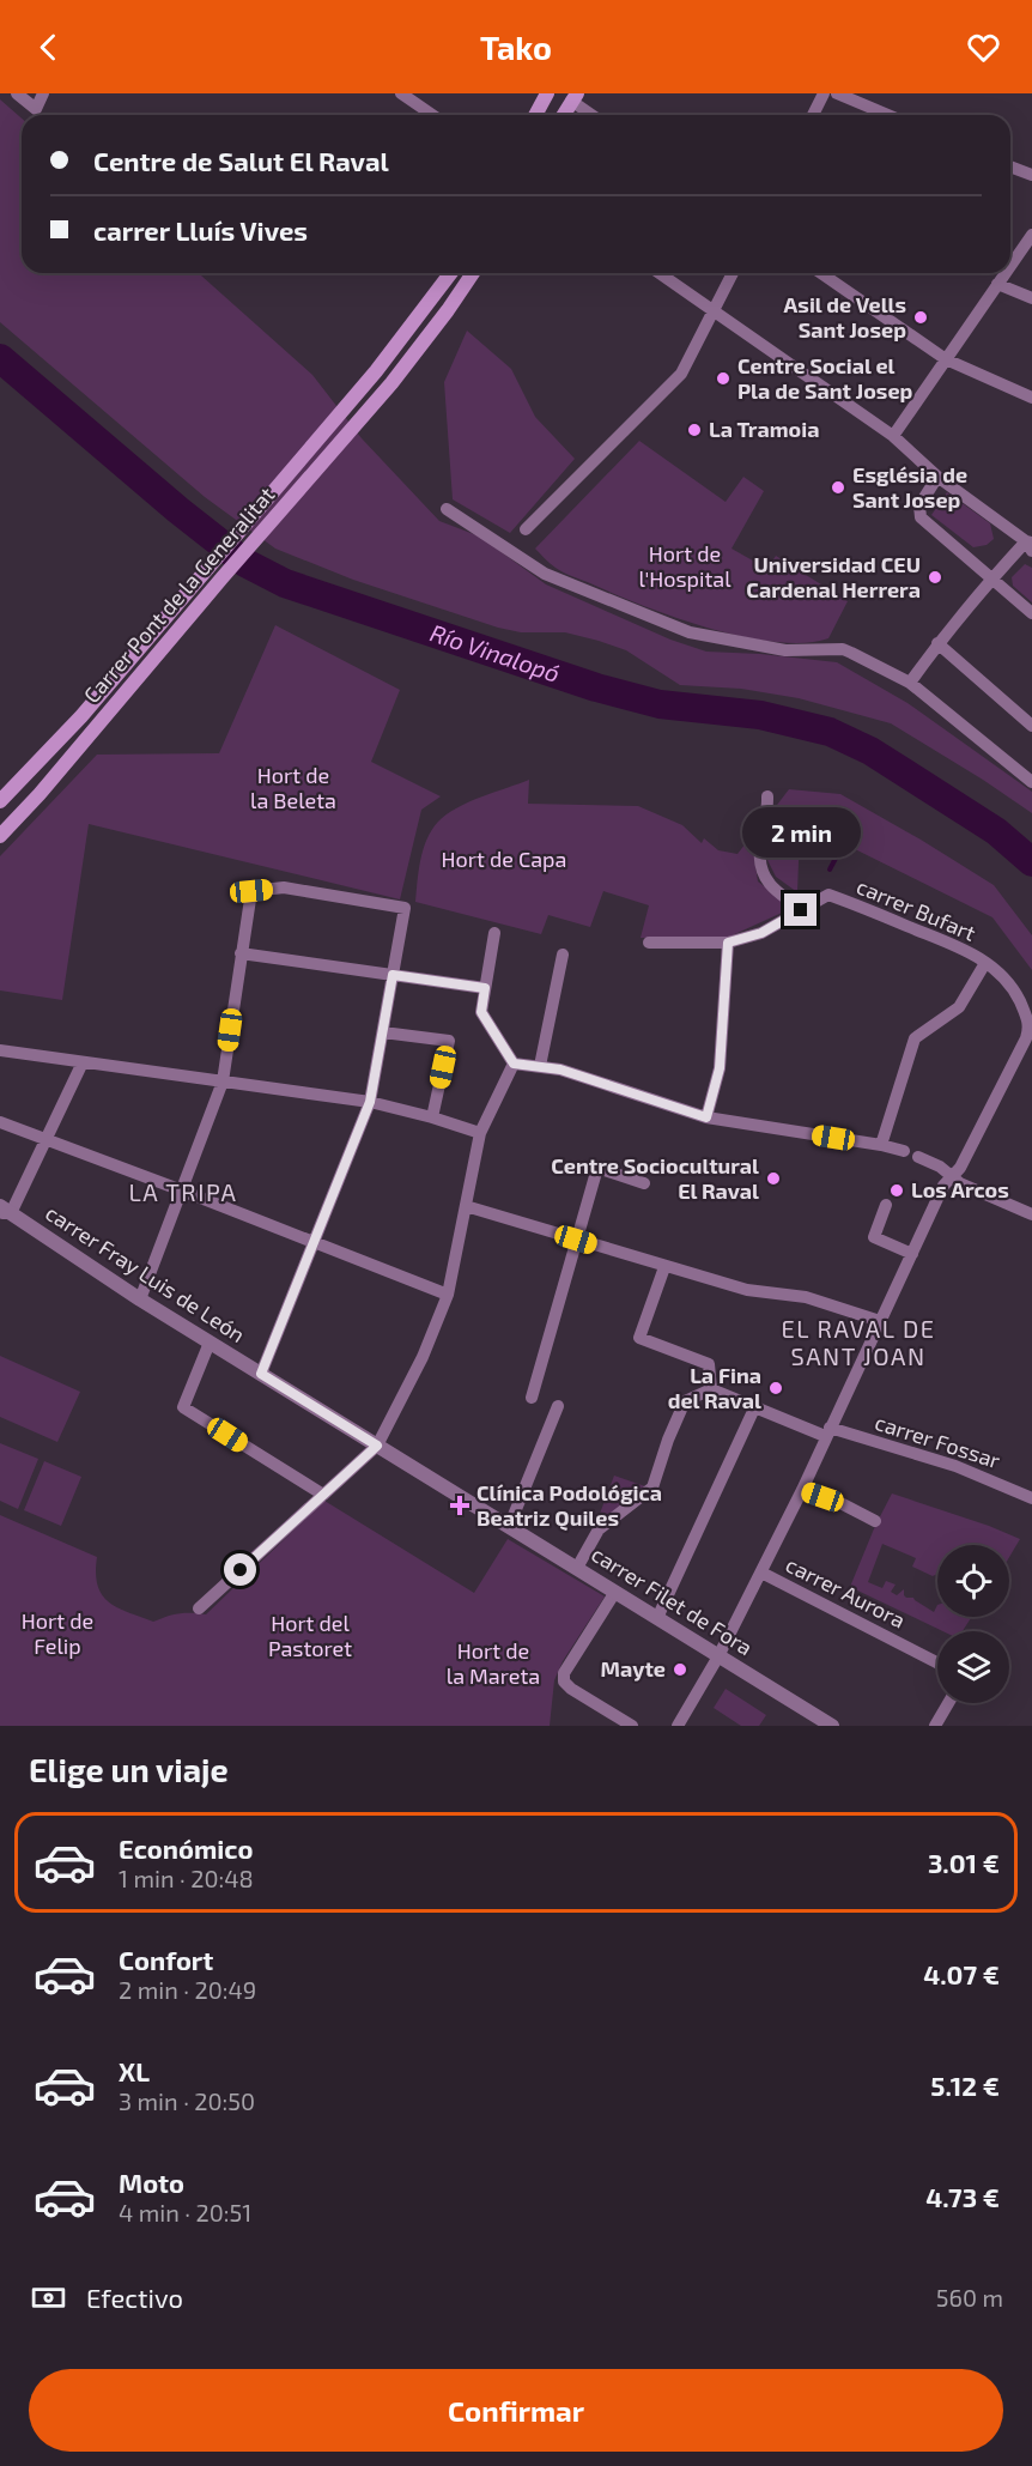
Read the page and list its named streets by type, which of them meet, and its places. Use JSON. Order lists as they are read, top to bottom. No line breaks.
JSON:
{"streets":{"main road":["Carrer Pont de la Generalitat"],"street":["carrer Bufart","carrer Fray Luis de León","carrer Fossar","carrer Aurora","carrer Filet de Fora"]},"crossings":[["carrer Fray Luis de León","carrer Filet de Fora"]],"districts":["LA TRIPA","EL RAVAL DE SANT JOAN"],"water":["Río Vinalopó"],"parks":["Hort de l'Hospital","Hort de la Beleta","Hort de Capa","Hort de Felip","Hort del Pastoret","Hort de la Mareta"],"places":{"other":["Asil de Vells Sant Josep","Centre Social el Pla de Sant Josep","La Tramoia","Església de Sant Josep","Universidad CEU Cardenal Herrera","Centre Sociocultural El Raval","Los Arcos","La Fina del Raval","Mayte"],"health":["Clínica Podológica Beatriz Quiles"]},"page":{"header":"Tako","banner":["Centre de Salut El Raval","carrer Lluís Vives"],"bubble":"2 min","heading":"Elige un viaje","list":[{"name":"Económico","note":"1 min · 20:48","value":"3.01 €"},{"name":"Confort","note":"2 min · 20:49","value":"4.07 €"},{"name":"XL","note":"3 min · 20:50","value":"5.12 €"},{"name":"Moto","note":"4 min · 20:51","value":"4.73 €"}],"pay":["Efectivo","560 m"],"buttons":"Confirmar"}}
